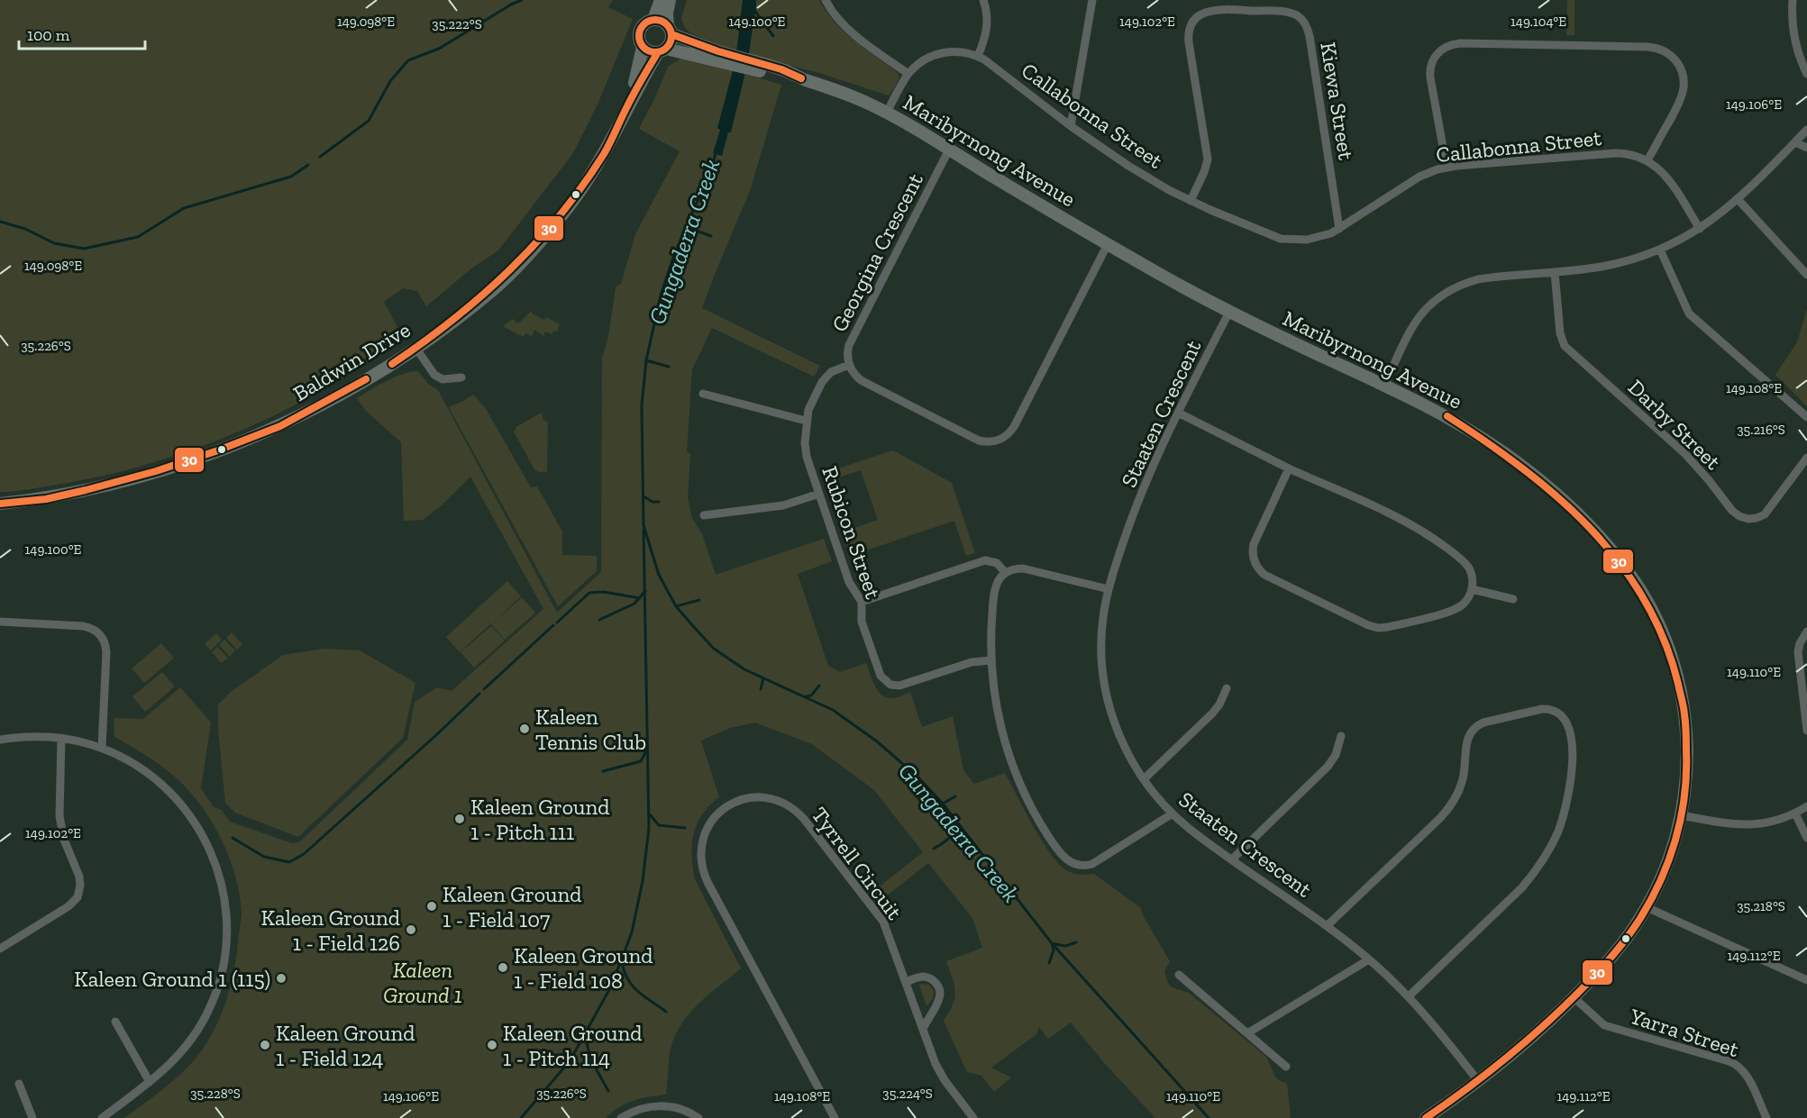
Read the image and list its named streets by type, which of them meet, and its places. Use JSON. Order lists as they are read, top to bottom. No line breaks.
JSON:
{"streets":{"street":["Kiewa Street","Callabonna Street","Maribyrnong Avenue","Georgina Crescent","Baldwin Drive","Staaten Crescent","Darby Street","Rubicon Street","Tyrrell Circuit","Yarra Street"]},"crossings":[["Kiewa Street","Callabonna Street"],["Callabonna Street","Maribyrnong Avenue"],["Maribyrnong Avenue","Georgina Crescent"],["Maribyrnong Avenue","Baldwin Drive"],["Maribyrnong Avenue","Staaten Crescent"],["Maribyrnong Avenue","Yarra Street"],["Georgina Crescent","Rubicon Street"]],"water":["Gungaderra Creek"],"parks":["Kaleen Ground 1"],"places":["Kaleen Tennis Club","Kaleen Ground 1 - Pitch 111","Kaleen Ground 1 - Field 107","Kaleen Ground 1 - Field 126","Kaleen Ground 1 - Field 108","Kaleen Ground 1 (115)","Kaleen Ground 1 - Field 124","Kaleen Ground 1 - Pitch 114"],"lines":["transit line 30"],"scale_bar":"100 m","coordinates":["149.100°E","149.098°E","149.102°E","149.104°E","35.222°S","149.106°E","35.226°S","149.108°E","35.216°S","149.110°E","35.218°S","149.112°E","35.228°S","35.224°S"]}
